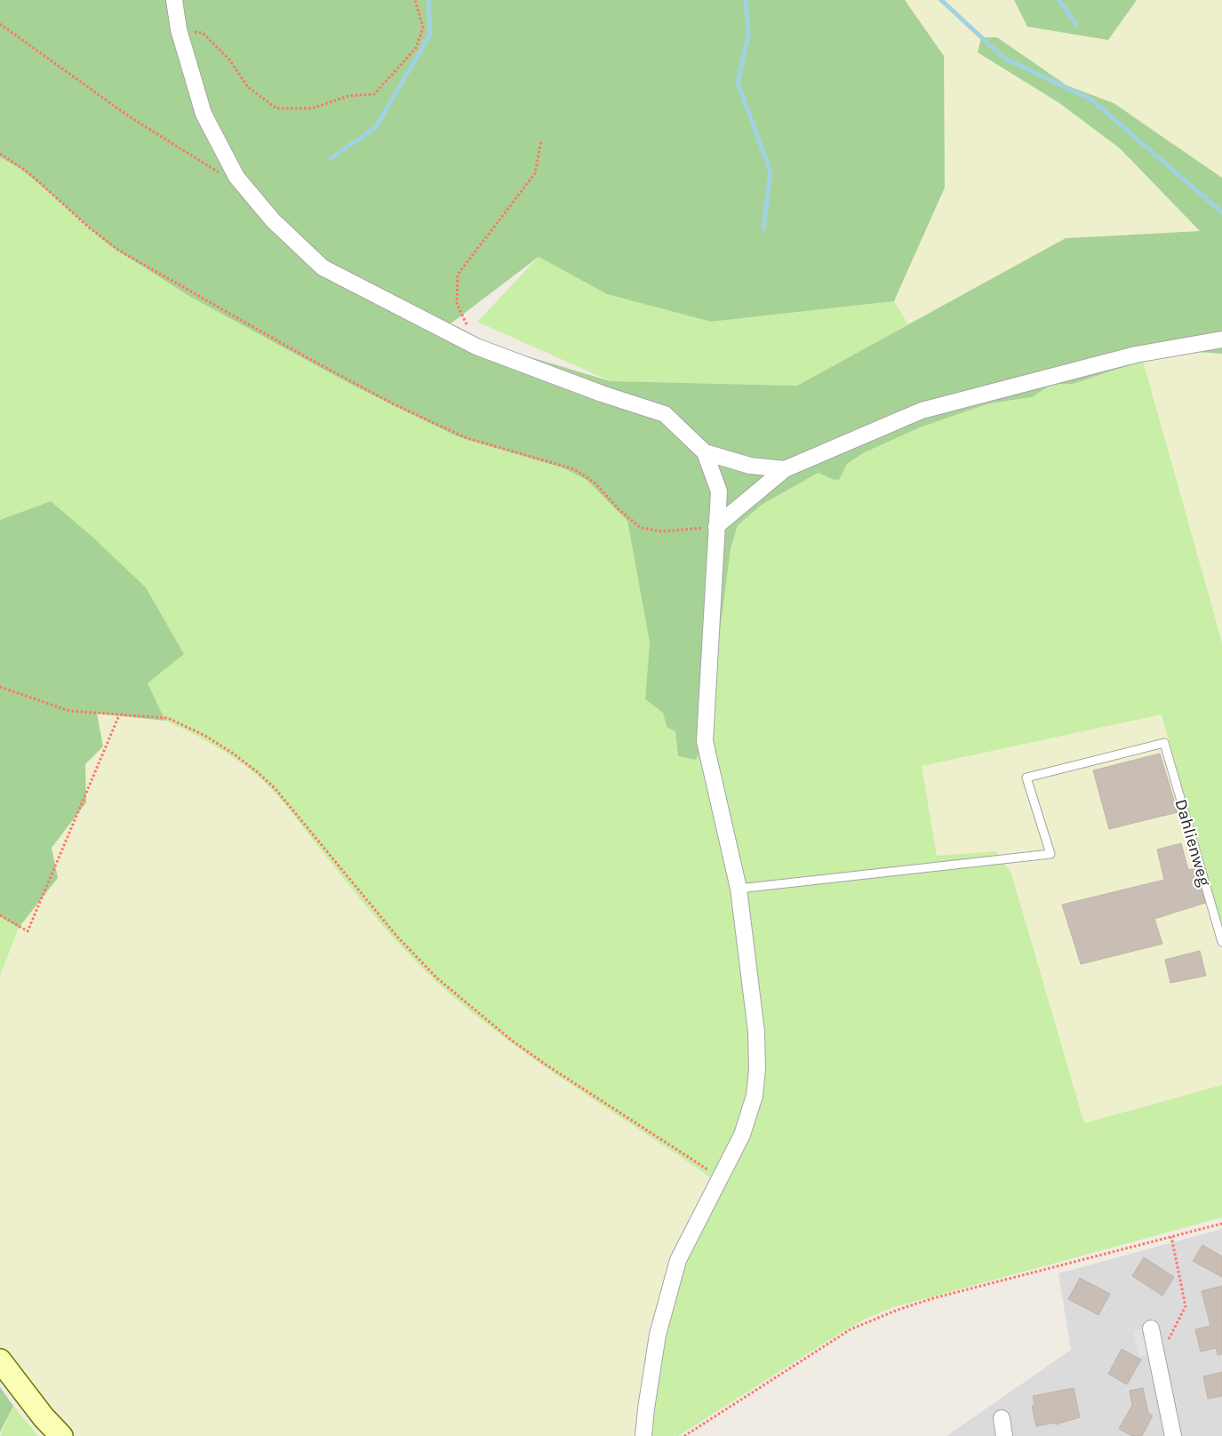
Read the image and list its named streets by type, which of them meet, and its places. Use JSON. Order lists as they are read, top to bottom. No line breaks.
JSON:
{"streets":{"lane":["Dahlienweg"]}}
